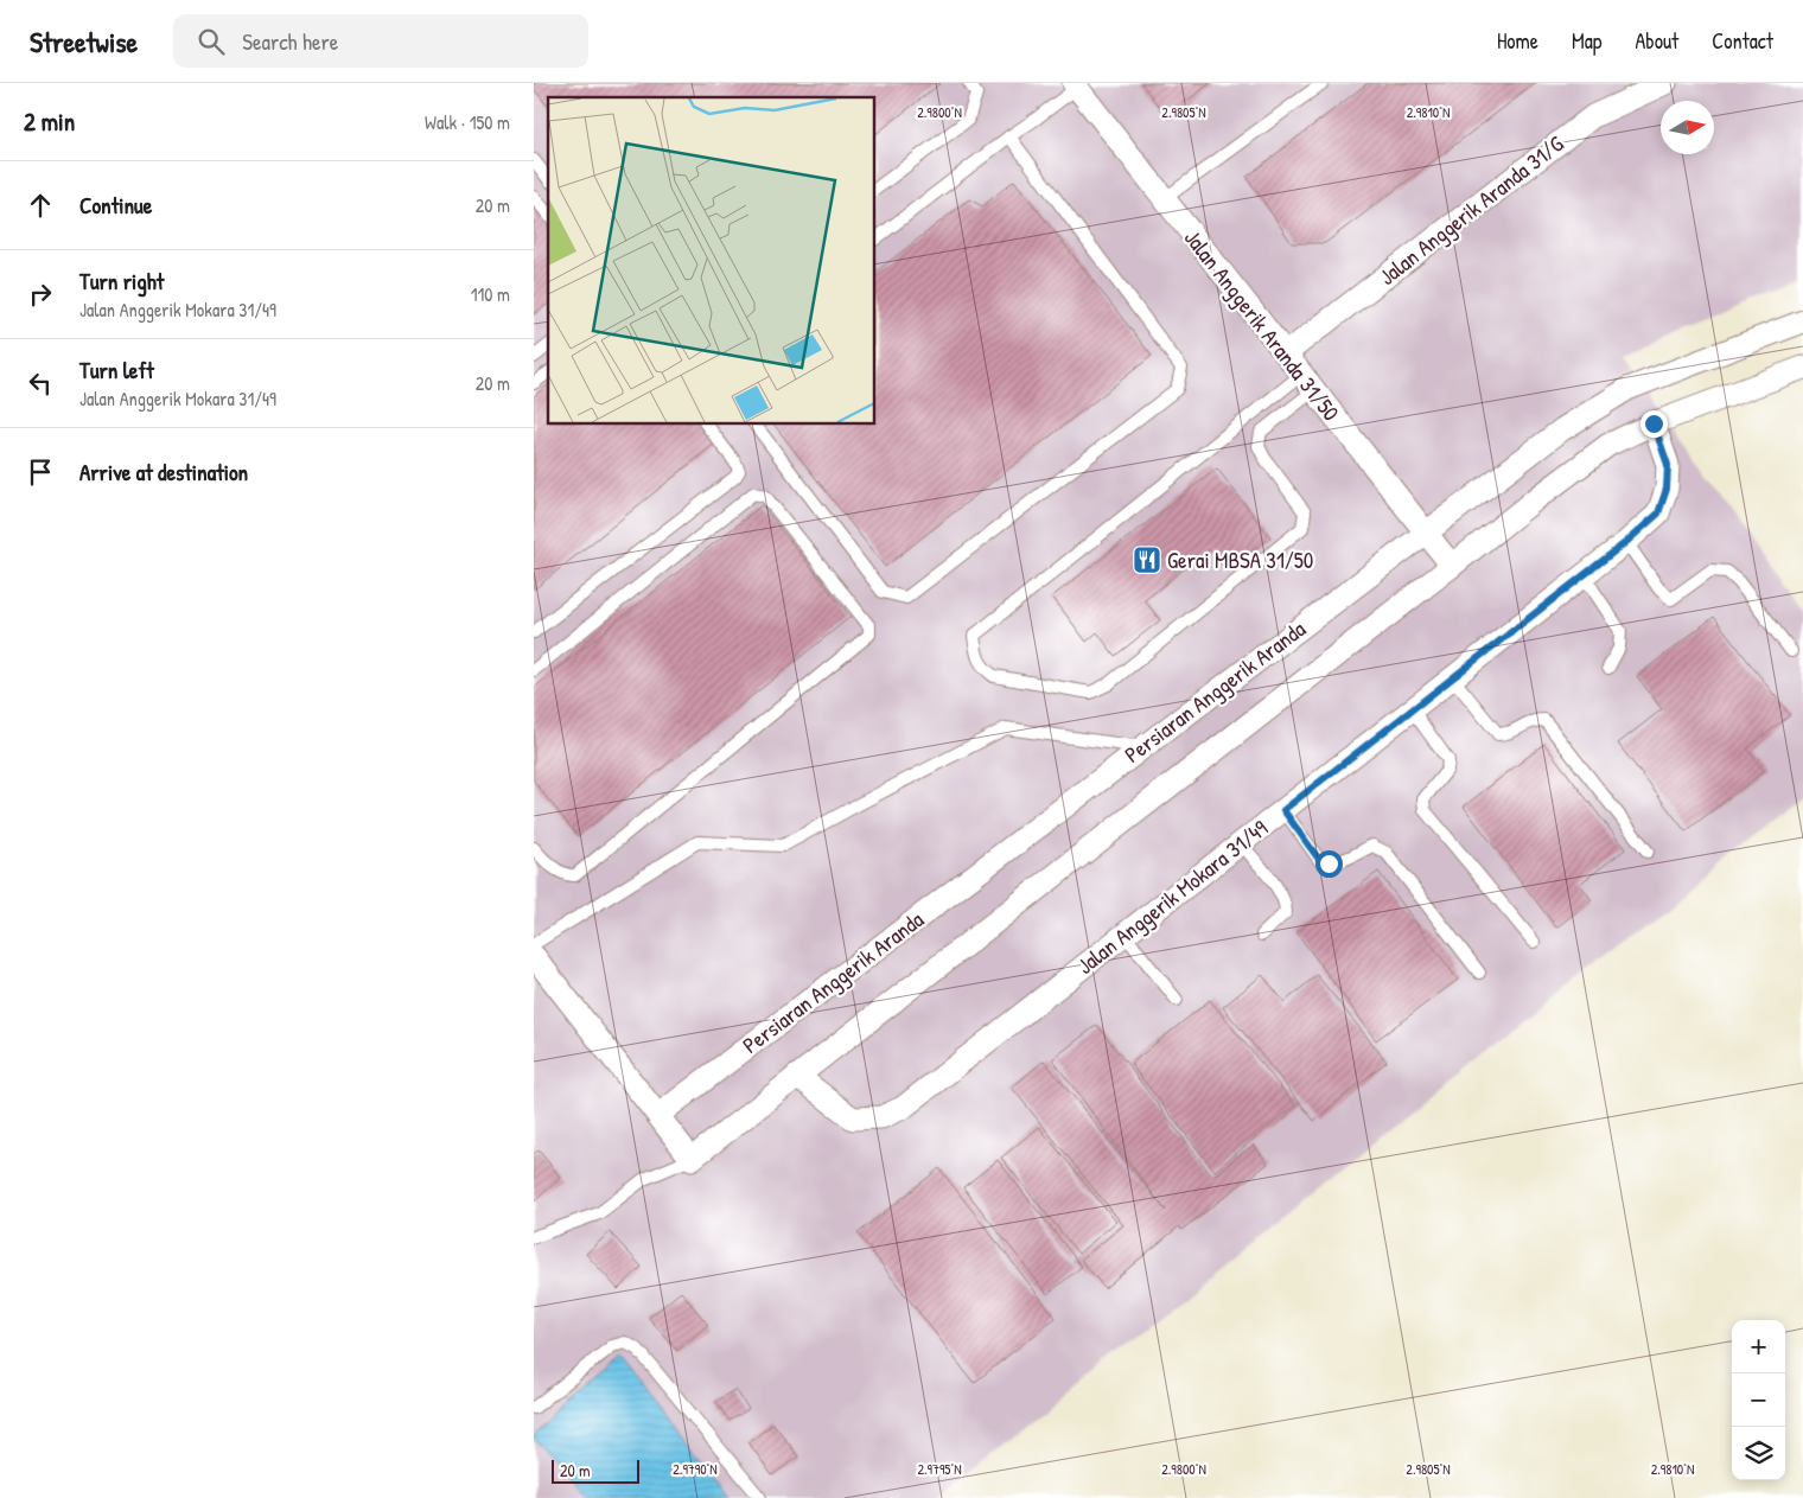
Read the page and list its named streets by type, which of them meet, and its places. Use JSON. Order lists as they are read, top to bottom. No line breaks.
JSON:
{"streets":{"street":["Jalan Anggerik Aranda 31/G","Jalan Anggerik Aranda 31/50","Persiaran Anggerik Aranda","Jalan Anggerik Mokara 31/49"]},"crossings":[["Jalan Anggerik Aranda 31/G","Jalan Anggerik Aranda 31/50"],["Jalan Anggerik Aranda 31/50","Persiaran Anggerik Aranda"],["Persiaran Anggerik Aranda","Jalan Anggerik Mokara 31/49"]],"places":{"restaurant":["Gerai MBSA 31/50"]},"scale_bar":"20 m","north":"right","page":{"header":"Streetwise","search":"Search here","nav":["Home","Map","About","Contact"],"heading":["2 min","Walk · 150 m"],"list":[["Continue","20 m"],["Turn right","Jalan Anggerik Mokara 31/49","110 m"],["Turn left","Jalan Anggerik Mokara 31/49","20 m"],"Arrive at destination"],"map_buttons":["+","−"],"scale":"20 m"},"coordinates":["2.9800°N","2.9805°N","2.9810°N","2.9790°N","2.9795°N"]}
